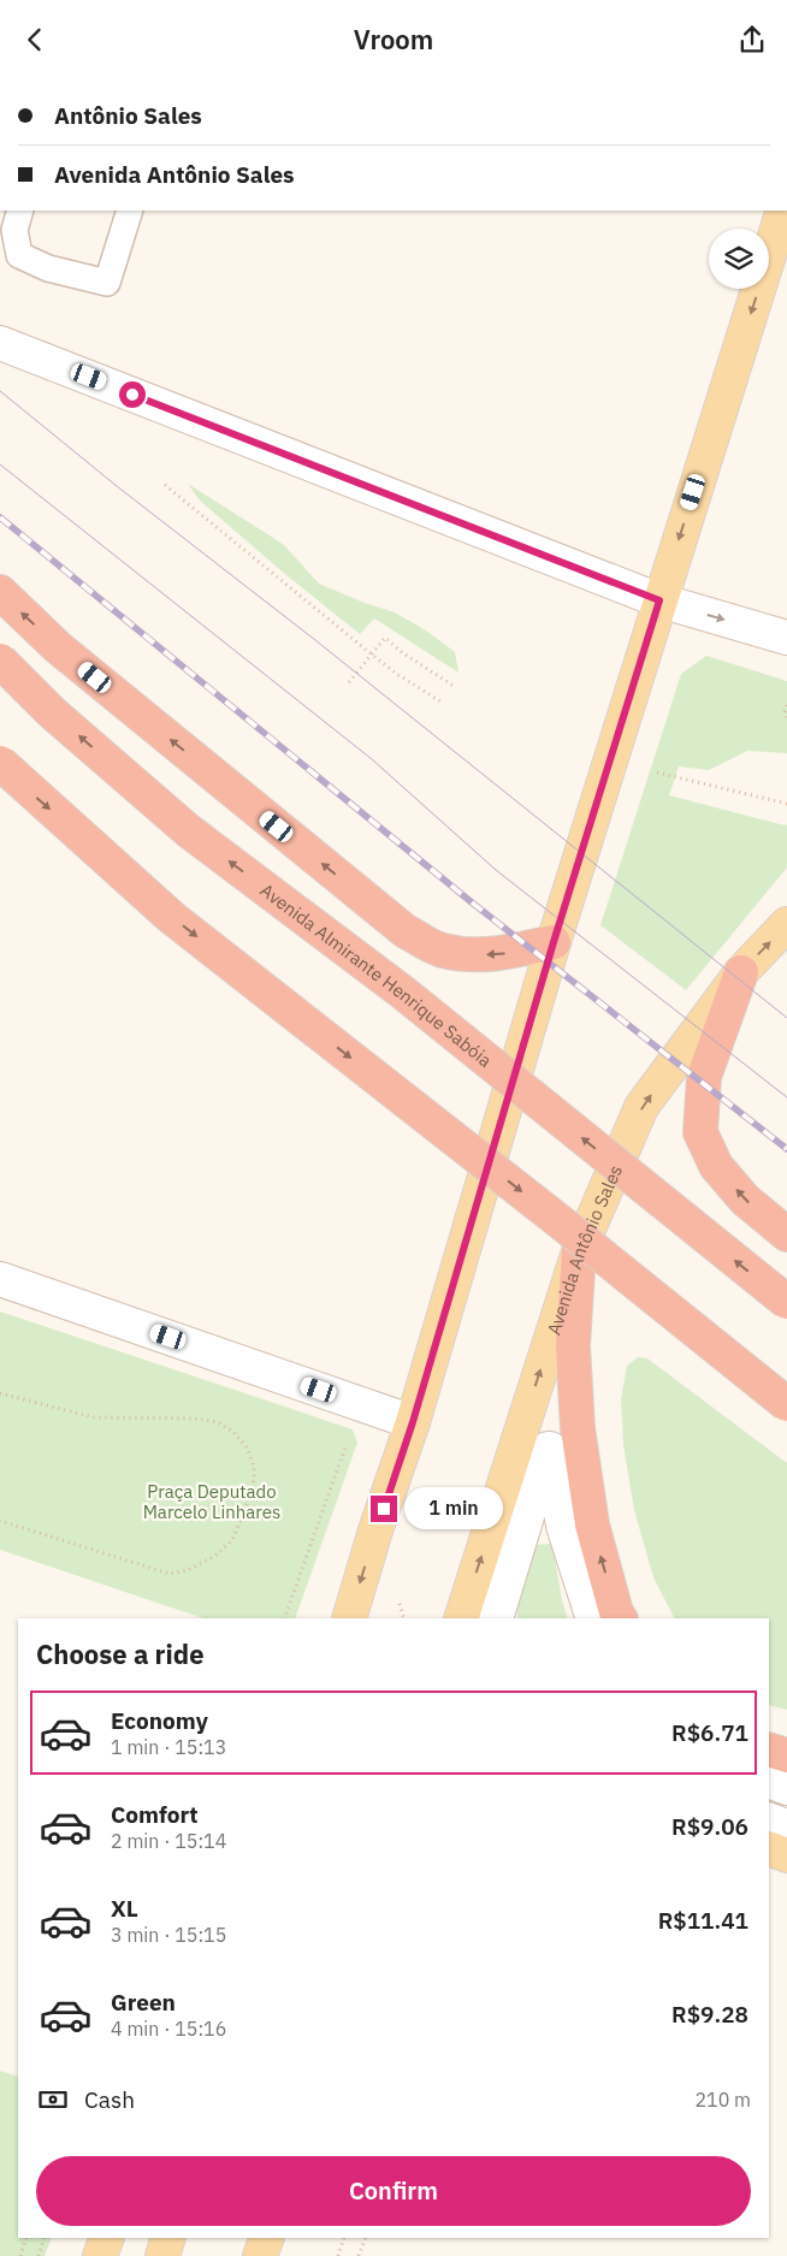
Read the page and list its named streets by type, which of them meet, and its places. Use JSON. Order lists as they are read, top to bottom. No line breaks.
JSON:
{"streets":{"highway":["Avenida Almirante Henrique Sabóia"],"main road":["Avenida Antônio Sales"]},"parks":["Praça Deputado Marcelo Linhares"],"page":{"header":"Vroom","banner":["Antônio Sales","Avenida Antônio Sales"],"bubble":"1 min","heading":"Choose a ride","list":[{"name":"Economy","note":"1 min · 15:13","value":"R$6.71"},{"name":"Comfort","note":"2 min · 15:14","value":"R$9.06"},{"name":"XL","note":"3 min · 15:15","value":"R$11.41"},{"name":"Green","note":"4 min · 15:16","value":"R$9.28"}],"pay":["Cash","210 m"],"buttons":"Confirm"}}
